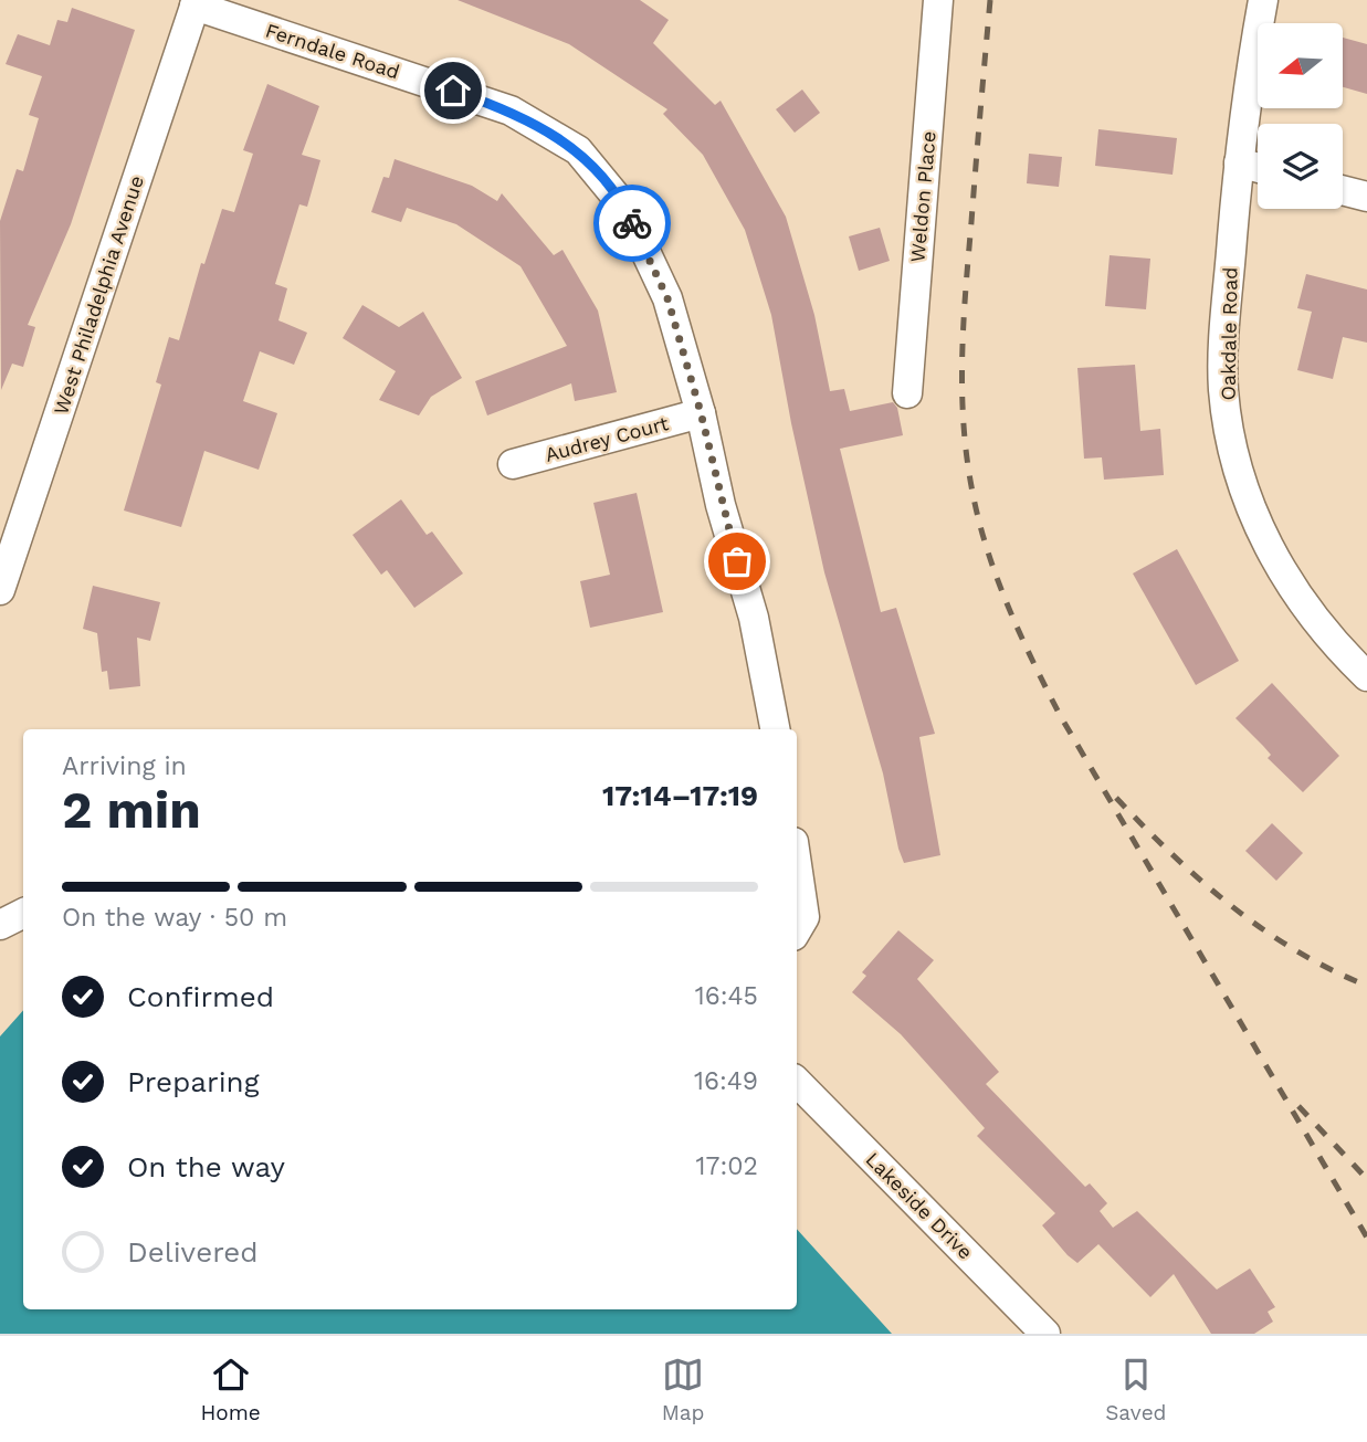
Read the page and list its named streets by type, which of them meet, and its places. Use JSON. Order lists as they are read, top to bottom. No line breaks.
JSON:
{"streets":{"street":["Ferndale Road","Weldon Place","West Philadelphia Avenue","Oakdale Road","Audrey Court","Lakeside Drive"]},"crossings":[["Ferndale Road","West Philadelphia Avenue"],["Ferndale Road","Audrey Court"]],"north":"left","page":{"heading":["2 min","Arriving in","17:14–17:19"],"bar":"On the way · 50 m","list":[["Confirmed","16:45"],["Preparing","16:49"],["On the way","17:02"],"Delivered"],"tabs":["Home","Map","Saved"]}}
